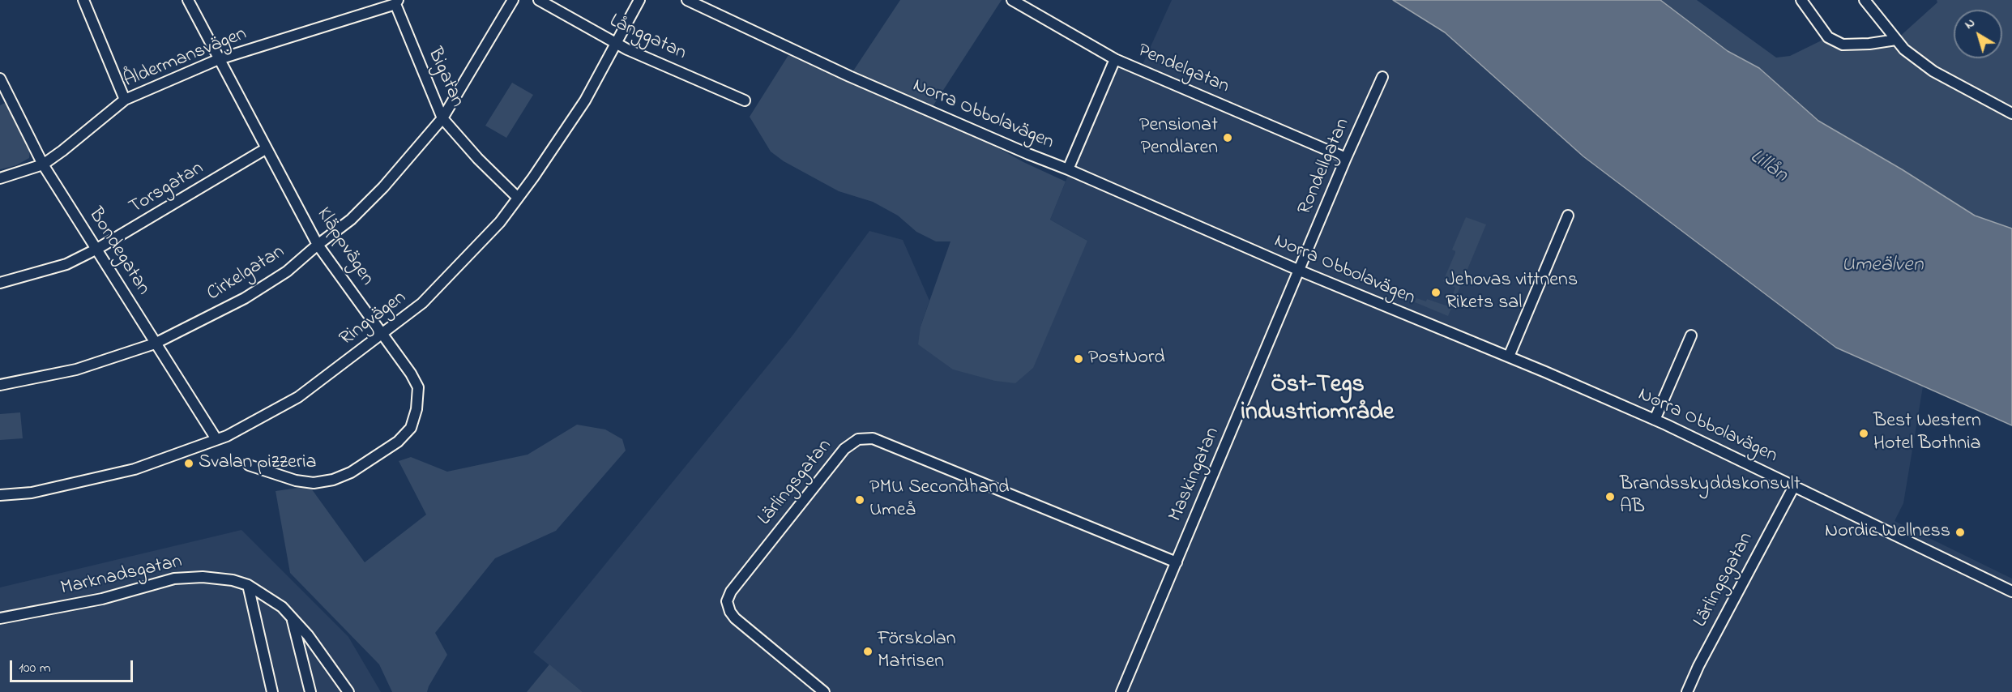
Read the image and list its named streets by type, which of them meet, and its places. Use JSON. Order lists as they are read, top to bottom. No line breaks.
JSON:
{"streets":{"street":["Långgatan","Åldermansvägen","Pendelgatan","Bigatan","Norra Obbolavägen","Rondellgatan","Torsgatan","Kläppvägen","Bondegatan","Cirkelgatan","Ringvägen","Maskingatan","Lärlingsgatan","Marknadsgatan"]},"crossings":[["Långgatan","Ringvägen"],["Åldermansvägen","Bigatan"],["Åldermansvägen","Kläppvägen"],["Åldermansvägen","Bondegatan"],["Pendelgatan","Rondellgatan"],["Bigatan","Cirkelgatan"],["Bigatan","Ringvägen"],["Norra Obbolavägen","Rondellgatan"],["Norra Obbolavägen","Maskingatan"],["Norra Obbolavägen","Lärlingsgatan"],["Rondellgatan","Maskingatan"],["Torsgatan","Kläppvägen"],["Torsgatan","Bondegatan"],["Kläppvägen","Cirkelgatan"],["Kläppvägen","Ringvägen"],["Bondegatan","Cirkelgatan"],["Bondegatan","Ringvägen"],["Maskingatan","Lärlingsgatan"]],"districts":["Öst-Tegs industriområde"],"water":["Lillån","Umeälven"],"places":["Pensionat Pendlaren","Jehovas vittnens Rikets sal","PostNord","Best Western Hotel Bothnia","Svalan pizzeria","Brandsskyddskonsult AB","PMU Secondhand Umeå","Nordic Wellness","Förskolan Matrisen"],"scale_bar":"100 m","north":"top left"}
